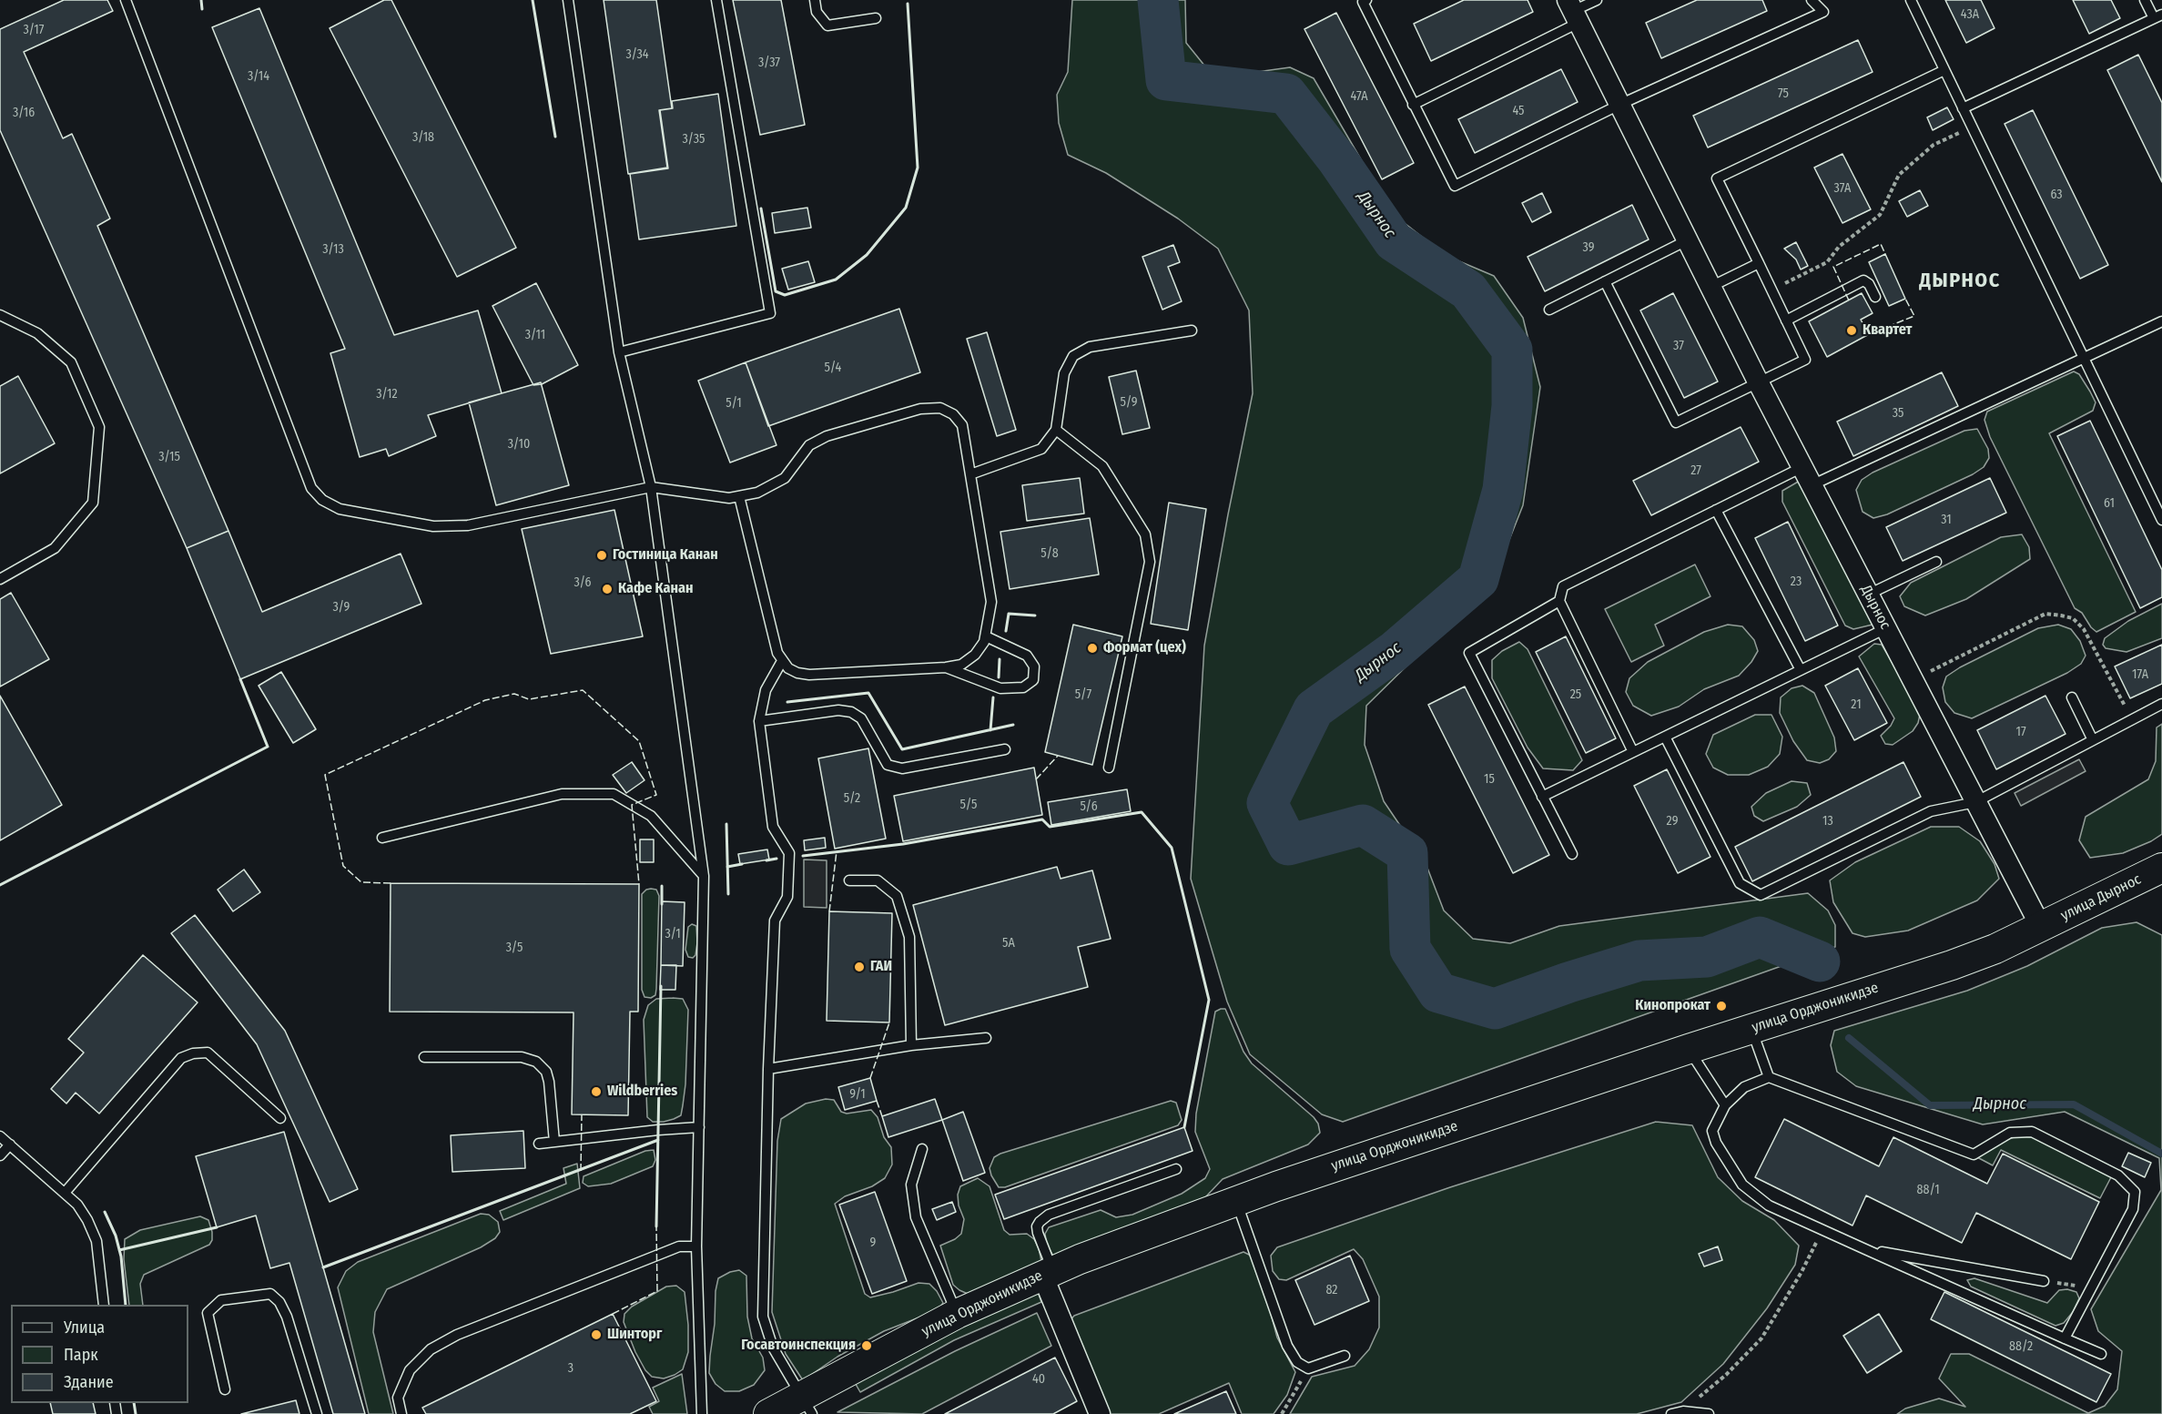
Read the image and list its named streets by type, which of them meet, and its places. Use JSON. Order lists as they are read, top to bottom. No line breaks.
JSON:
{"streets":{"main road":["улица Дырнос","улица Орджоникидзе"],"street":["Дырнос"]},"crossings":[["Дырнос","улица Дырнос"],["Дырнос","улица Орджоникидзе"],["улица Дырнос","улица Орджоникидзе"]],"districts":["ДЫРНОС"],"water":["Дырнос"],"places":["Квартет","Гостиница Канан","Кафе Канан","Формат (цех)","ГАИ","Кинопрокат","Wildberries","Шинторг","Госавтоинспекция"],"house_numbers":["43А","3/17","3/34","3/37","3/14","75","47А","45","3/16","3/18","3/35","37А","63","39","3/13","3/11","37","5/4","3/12","5/9","5/1","35","3/10","3/15","27","61","31","5/8","23","3/6","3/9","17А","5/7","25","21","17","15","5/2","5/5","5/6","29","13","3/1","5А","3/5","9/1","88/1","9","82","88/2","3","40"],"legend":["Улица","Парк","Здание"]}
